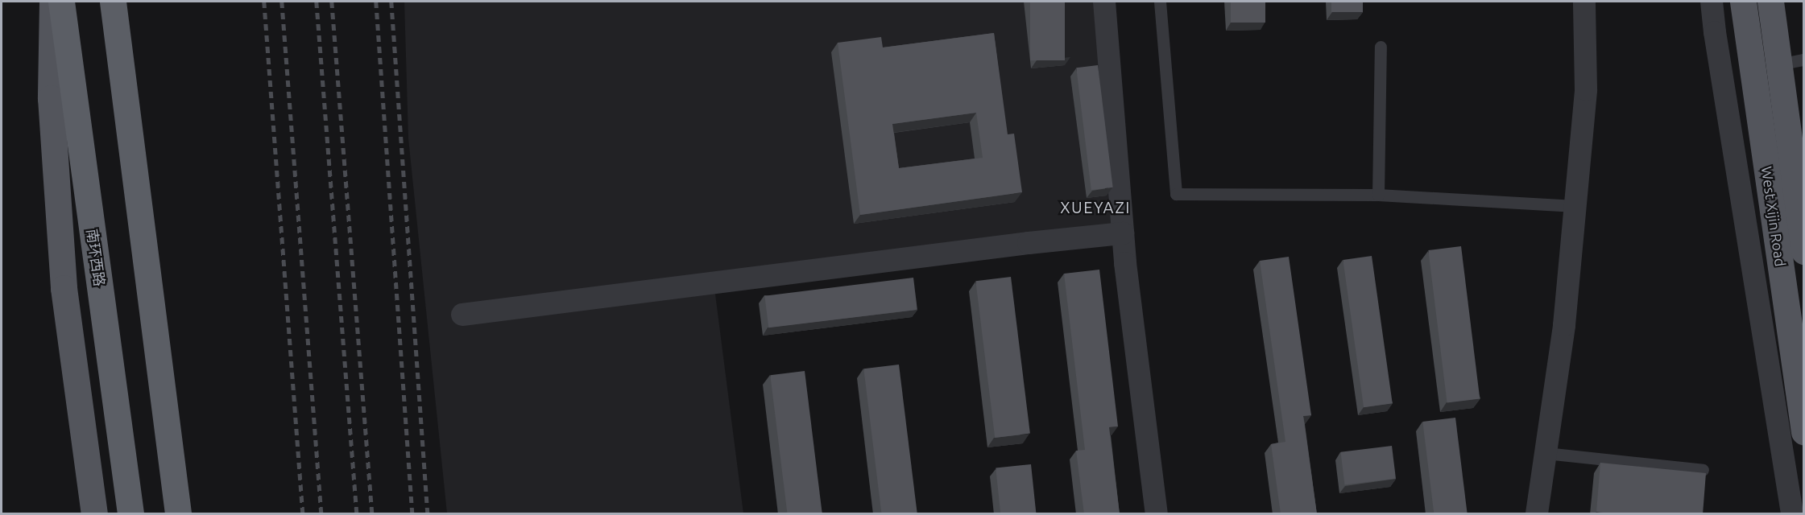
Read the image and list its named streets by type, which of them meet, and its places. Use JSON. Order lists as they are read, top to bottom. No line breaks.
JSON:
{"streets":{"highway":["南环西路"],"main road":["West Xijin Road"]},"districts":["XUEYAZI"]}
